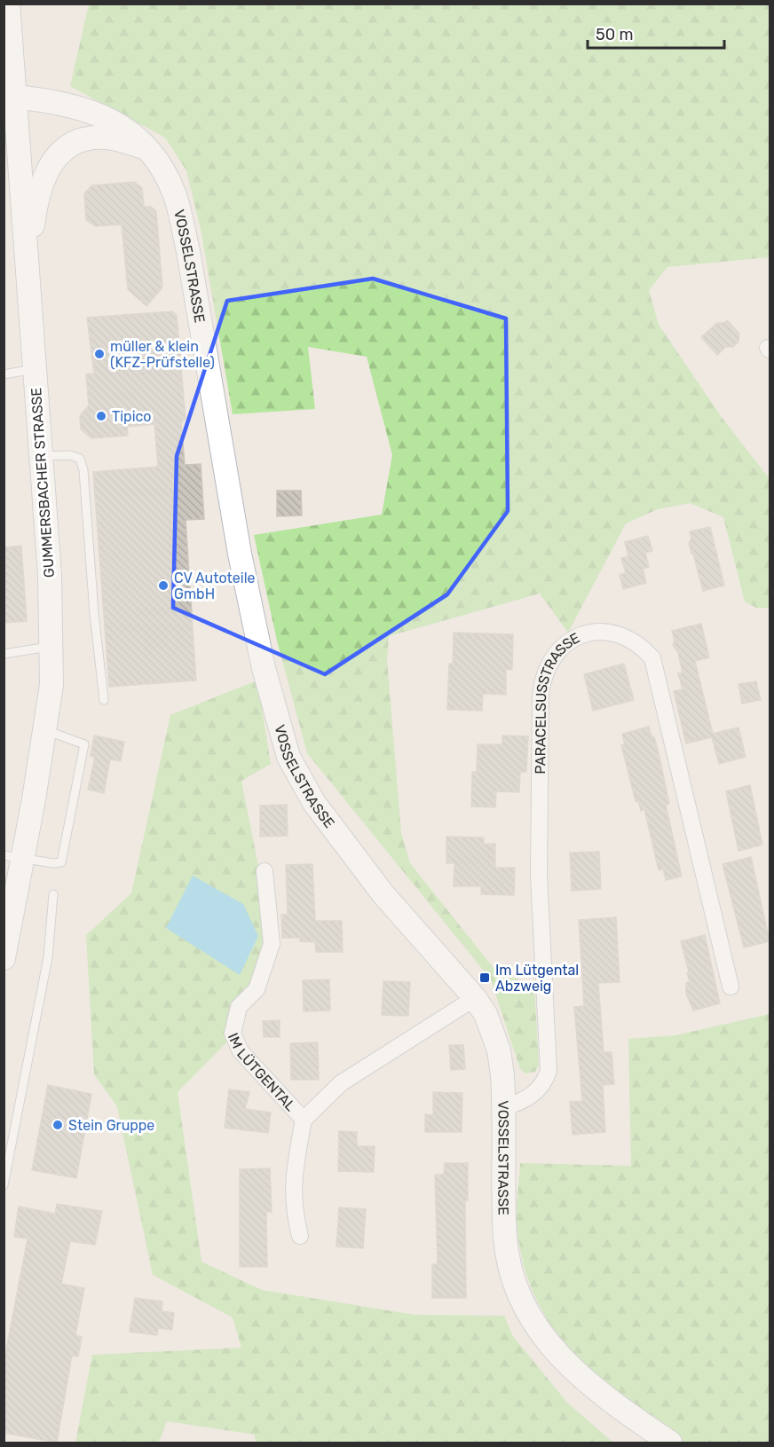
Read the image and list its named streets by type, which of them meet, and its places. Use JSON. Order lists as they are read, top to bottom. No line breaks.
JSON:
{"streets":{"street":["VOSSELSTRASSE","GUMMERSBACHER STRASSE","PARACELSUSSTRASSE","IM LÜTGENTAL"]},"crossings":[["VOSSELSTRASSE","GUMMERSBACHER STRASSE"],["VOSSELSTRASSE","PARACELSUSSTRASSE"],["VOSSELSTRASSE","IM LÜTGENTAL"]],"places":{"other":["müller & klein (KFZ-Prüfstelle)","Tipico","CV Autoteile GmbH","Stein Gruppe"],"transit":["Im Lütgental Abzweig"]},"scale_bar":"50 m"}
